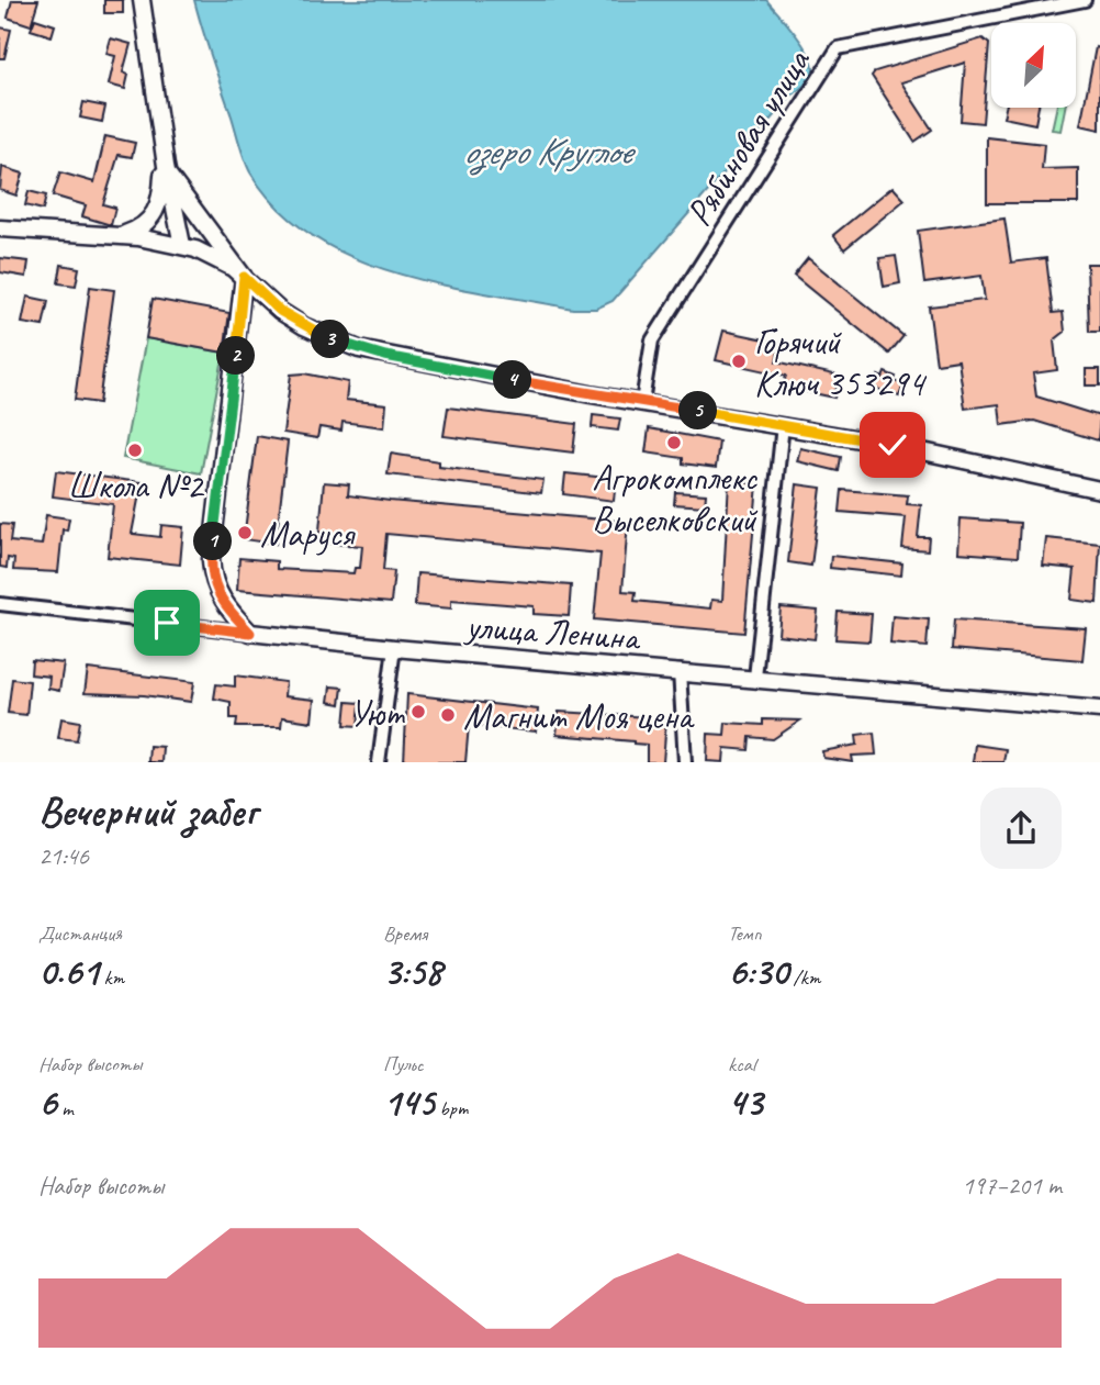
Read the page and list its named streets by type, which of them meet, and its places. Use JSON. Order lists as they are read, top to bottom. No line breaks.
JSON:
{"streets":{"street":["Рябиновая улица","улица Ленина"]},"water":["озеро Круглое"],"places":["Горячий Ключ 353294","Агрокомплекс Выселковский","Школа №2","Маруся","Уют","Магнит Моя цена"],"north":"top right","page":{"pins":["3","2","4","5","1"],"heading":["Вечерний забег","21:46"],"stats":[["Дистанция","0.61 km"],["Время","3:58"],["Темп","6:30 /km"],["Набор высоты","6 m"],["Пульс","145 bpm"],["kcal","43"]],"chart":["Набор высоты","197–201 m"]}}
